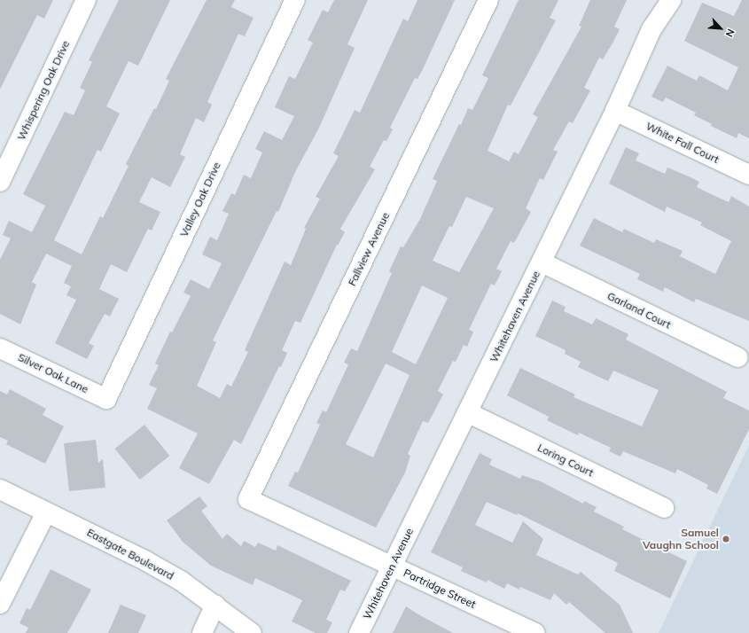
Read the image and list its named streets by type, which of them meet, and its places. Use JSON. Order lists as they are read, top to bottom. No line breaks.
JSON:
{"streets":{"street":["Whispering Oak Drive","White Fall Court","Valley Oak Drive","Fallview Avenue","Garland Court","Whitehaven Avenue","Silver Oak Lane","Loring Court","Eastgate Boulevard","Partridge Street"]},"crossings":[["White Fall Court","Whitehaven Avenue"],["Valley Oak Drive","Silver Oak Lane"],["Fallview Avenue","Partridge Street"],["Garland Court","Whitehaven Avenue"],["Whitehaven Avenue","Loring Court"],["Whitehaven Avenue","Partridge Street"]],"places":["Samuel Vaughn School"],"north":"bottom right"}
